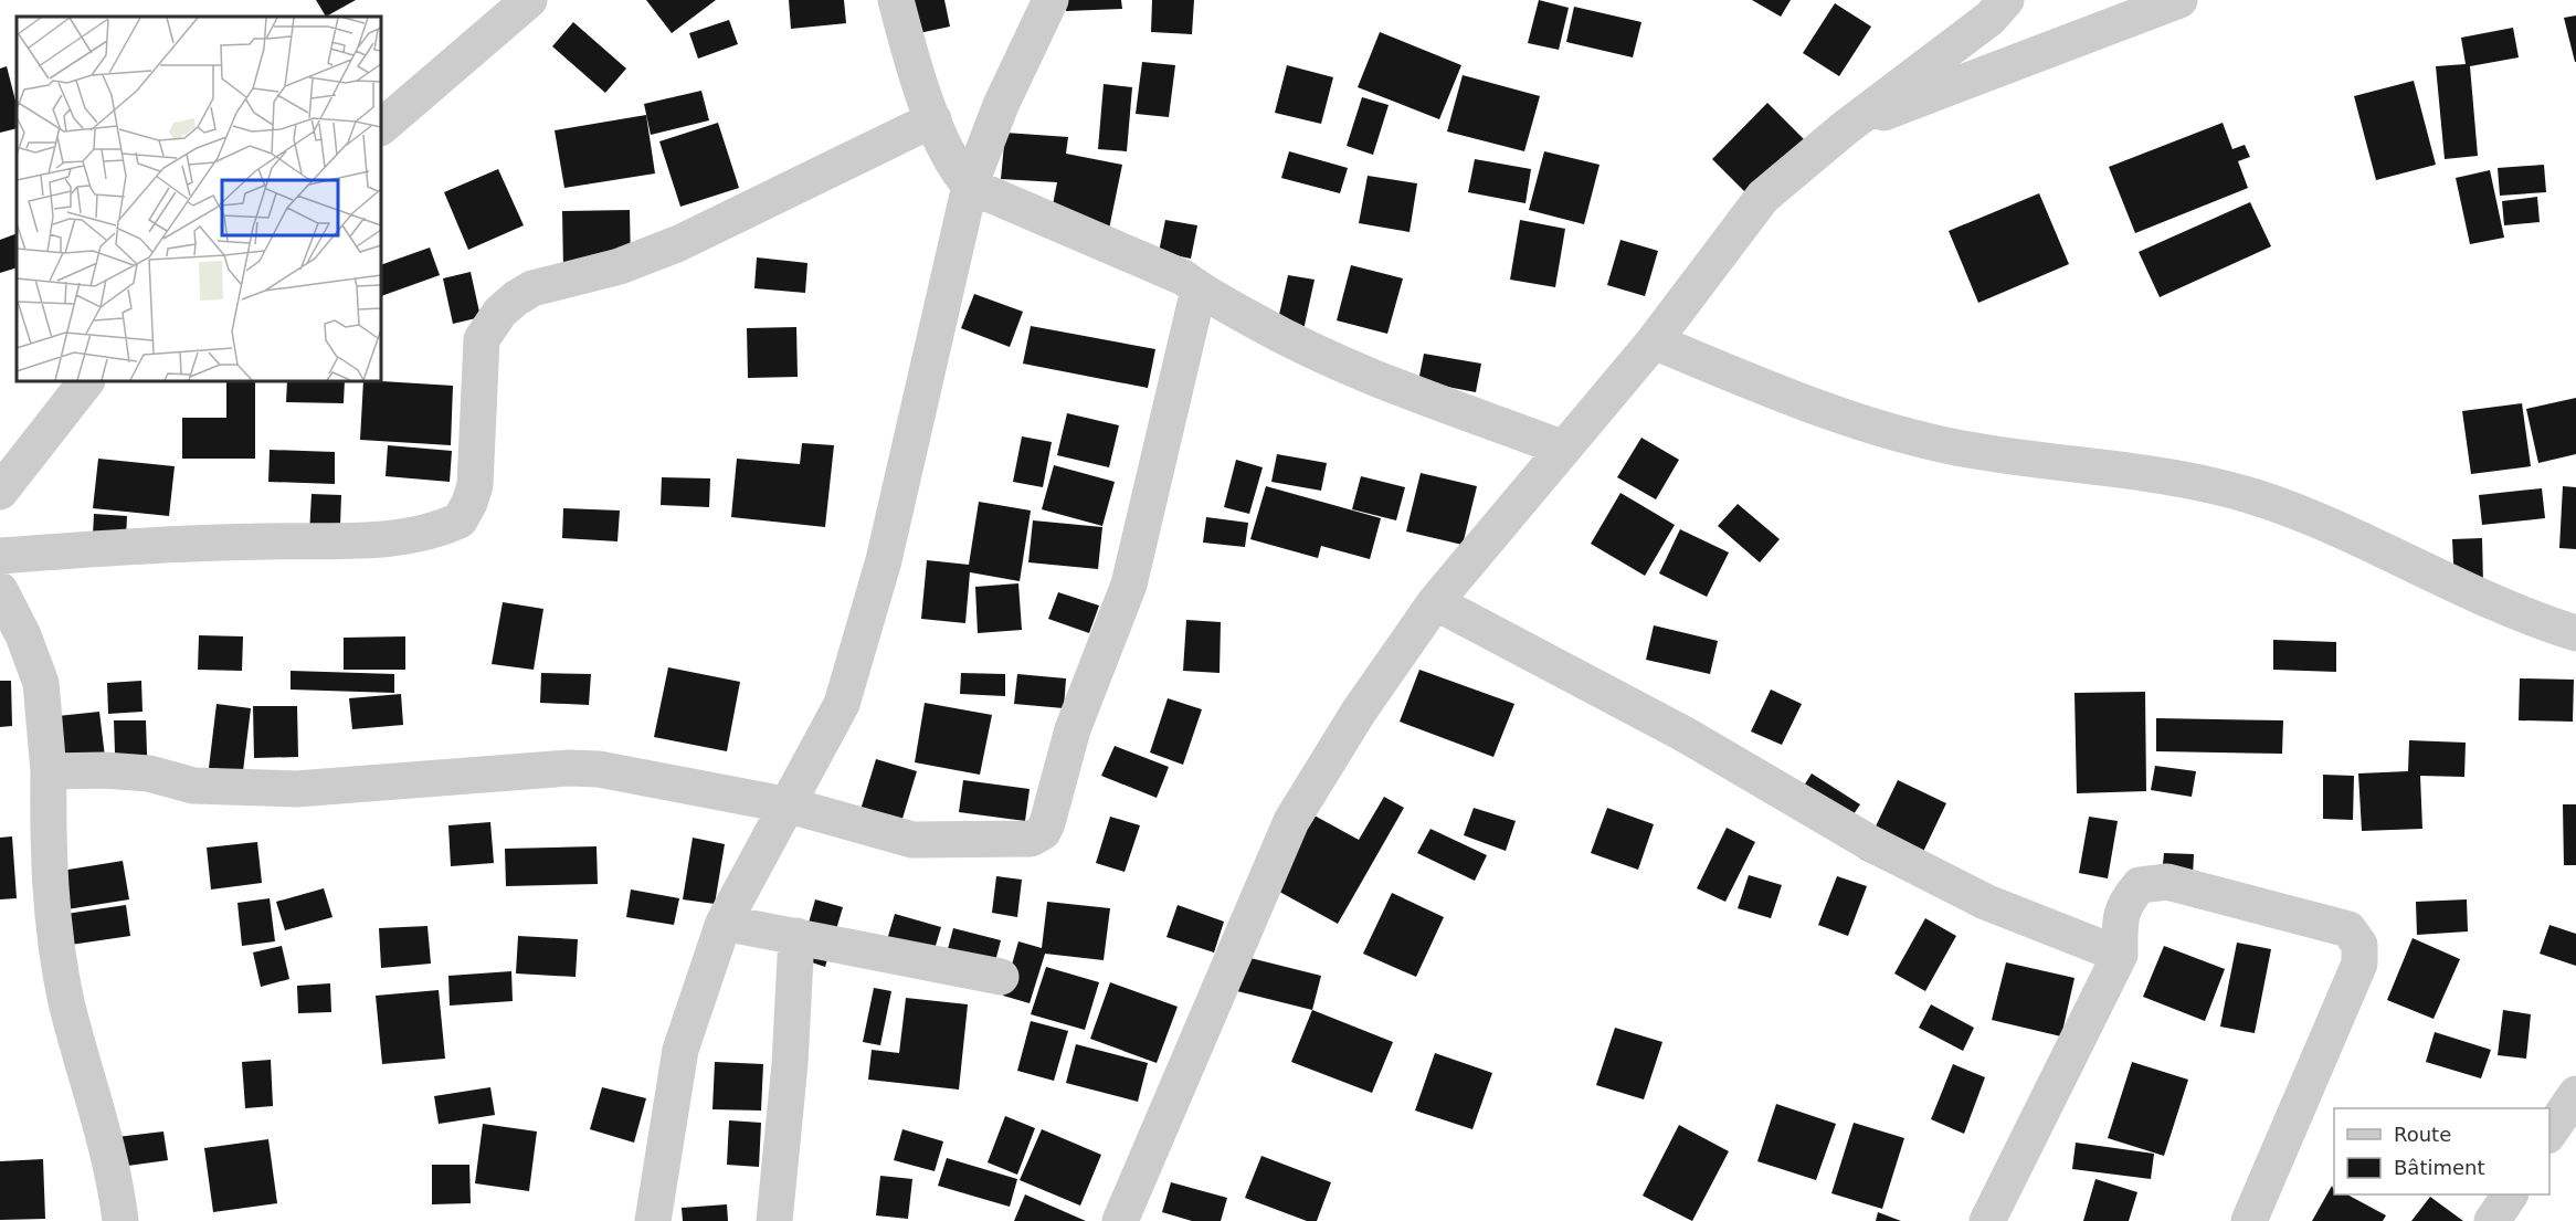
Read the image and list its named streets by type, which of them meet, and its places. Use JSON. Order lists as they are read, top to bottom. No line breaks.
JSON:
{"legend":["Route","Bâtiment"]}
